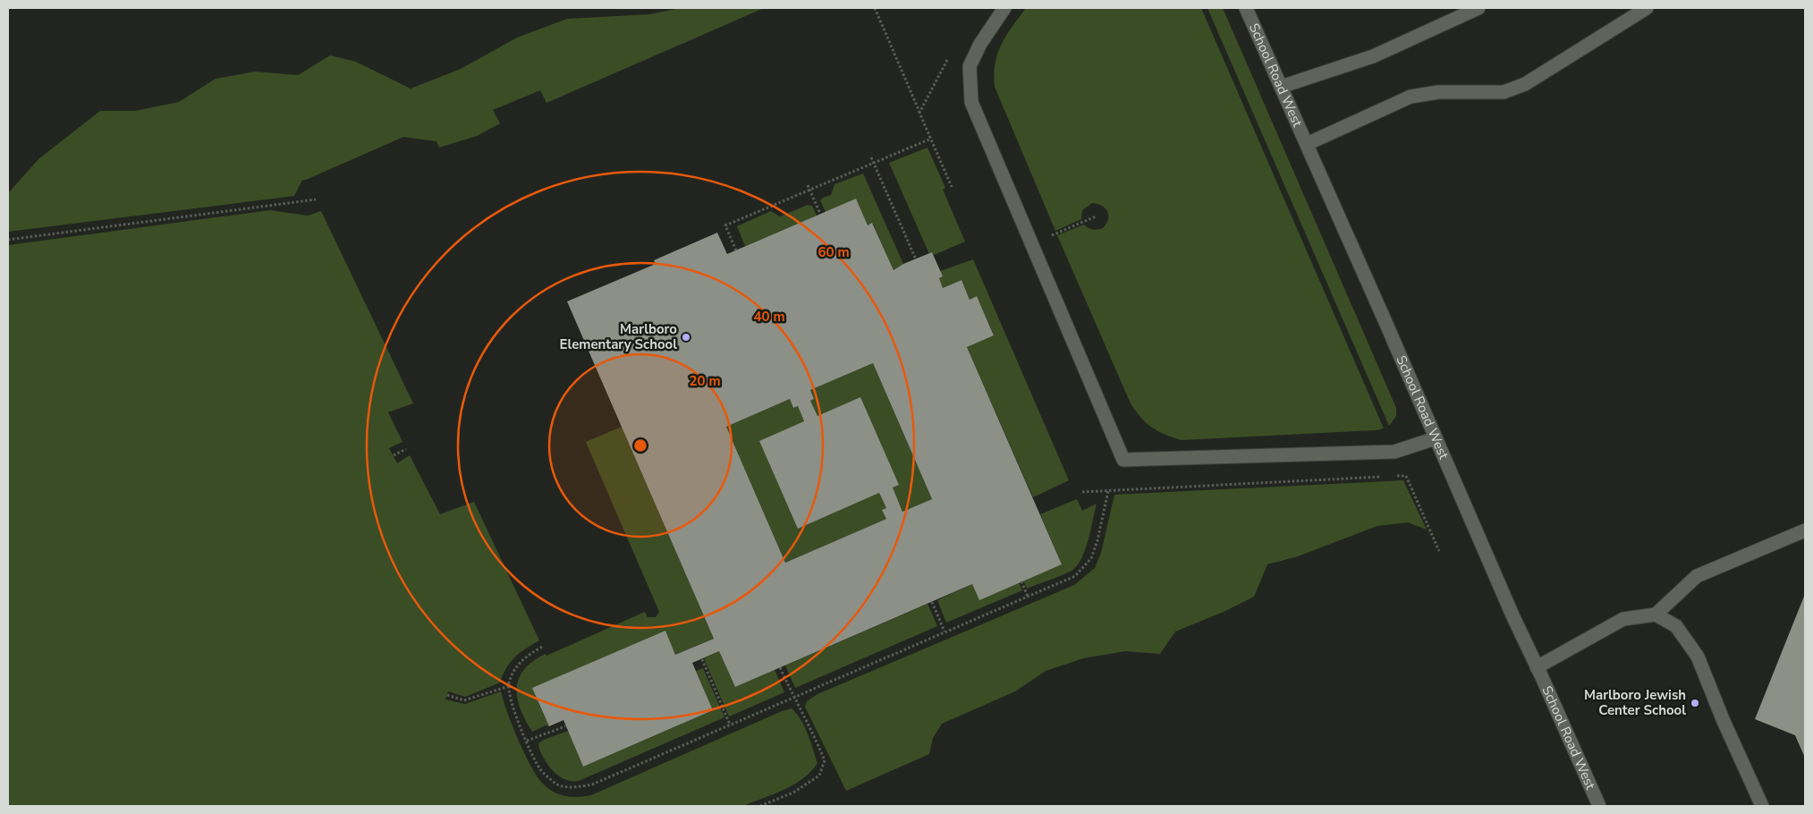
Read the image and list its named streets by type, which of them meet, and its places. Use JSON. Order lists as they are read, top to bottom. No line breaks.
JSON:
{"streets":{"street":["School Road West"]},"places":["Marlboro Elementary School","Marlboro Jewish Center School"],"rings":["60 m","40 m","20 m"]}
